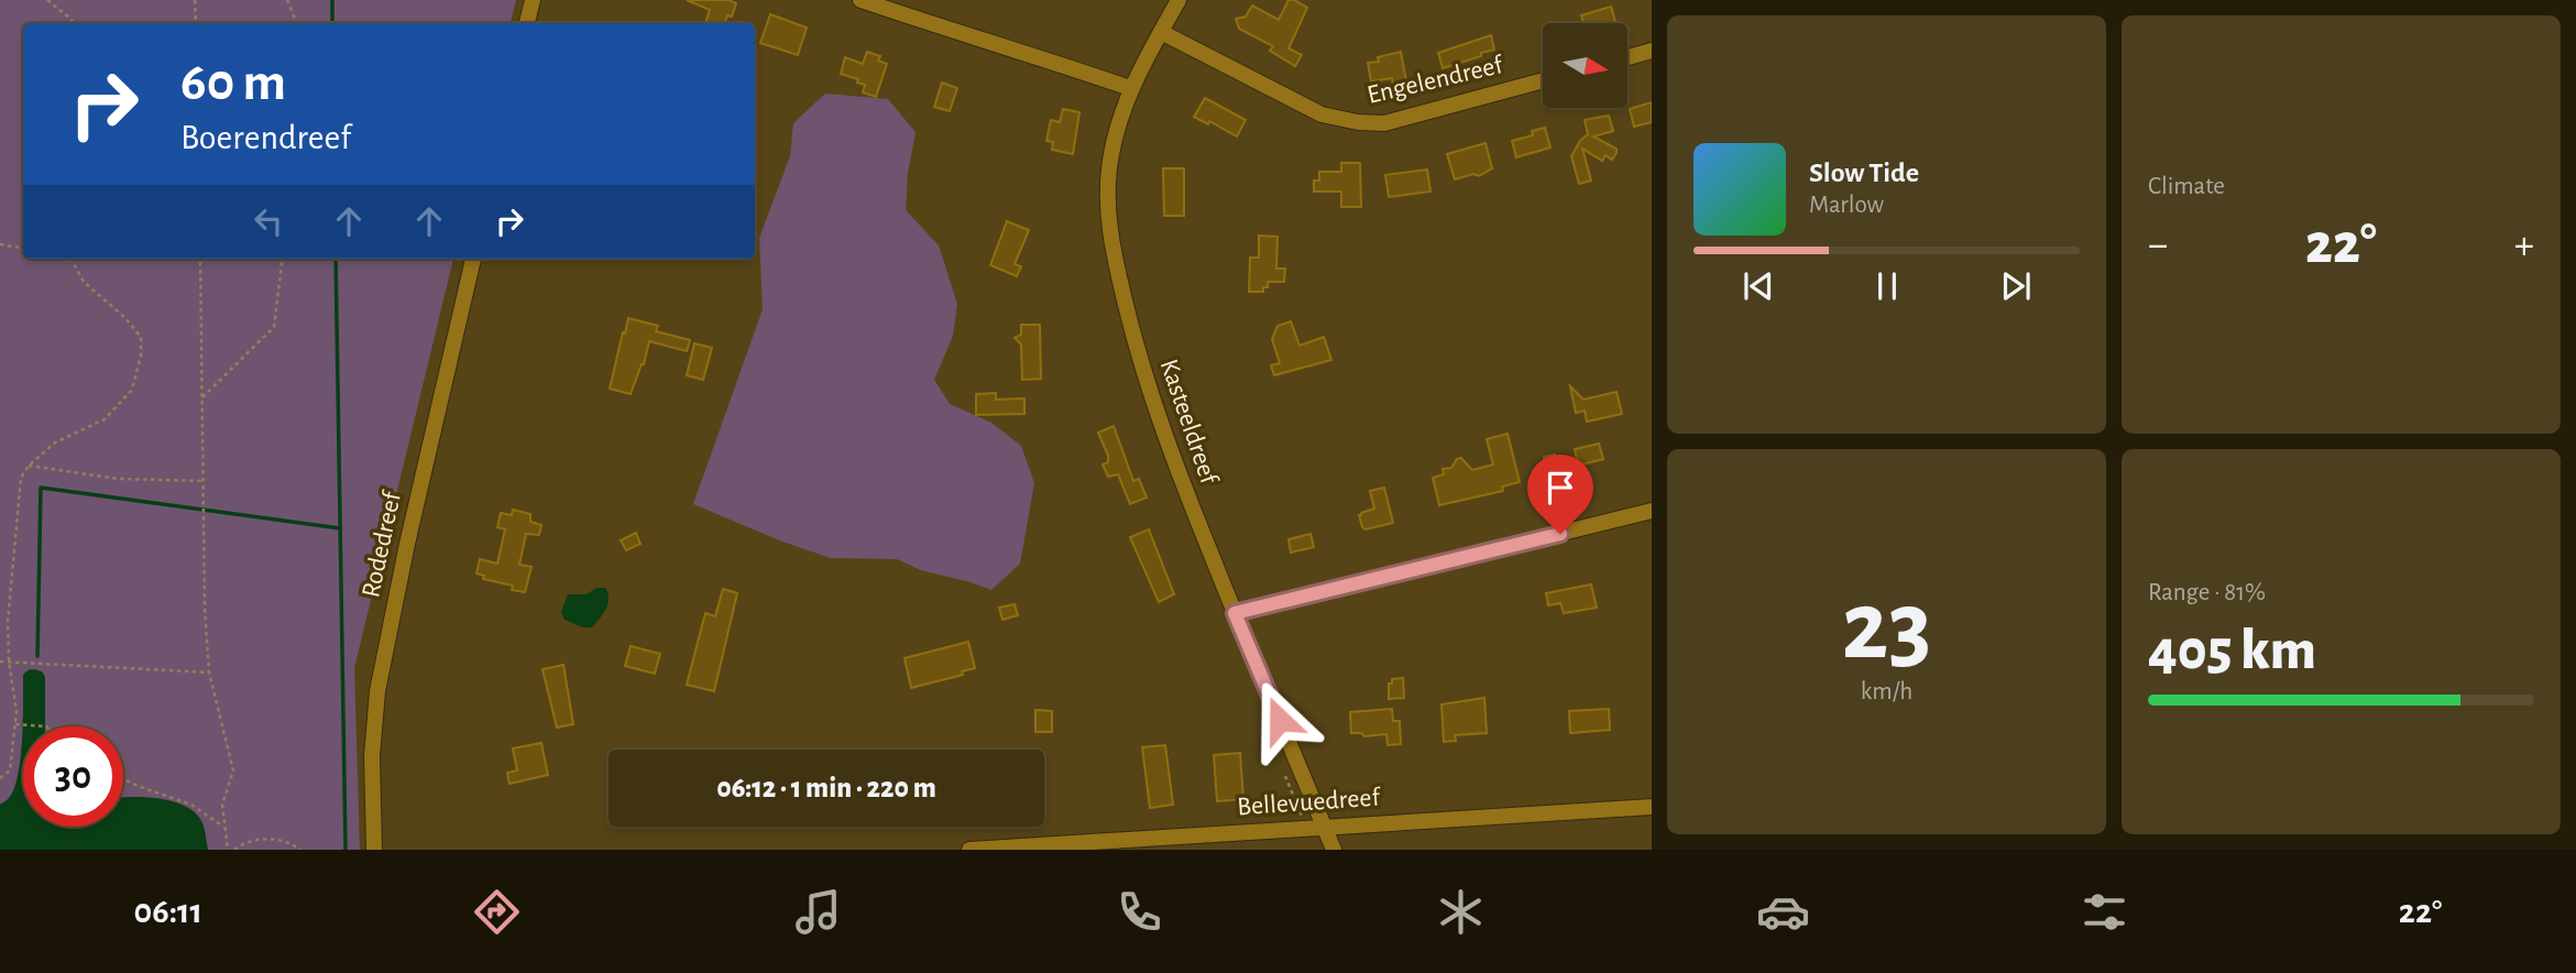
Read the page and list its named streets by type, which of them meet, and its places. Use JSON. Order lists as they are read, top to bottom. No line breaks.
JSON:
{"streets":{"street":["Engelendreef","Kasteeldreef","Rodedreef","Bellevuedreef"]},"crossings":[["Engelendreef","Kasteeldreef"],["Kasteeldreef","Bellevuedreef"]],"north":"right","page":{"tile":["Climate",["23","km/h"],["Range · 81%","405 km"]],"turn":["60 m","Boerendreef"],"song":["Slow Tide","Marlow"],"heat":["−","22°","+"],"limit":"30","trip":"06:12 · 1 min · 220 m","tabs":["06:11","22°"]}}
